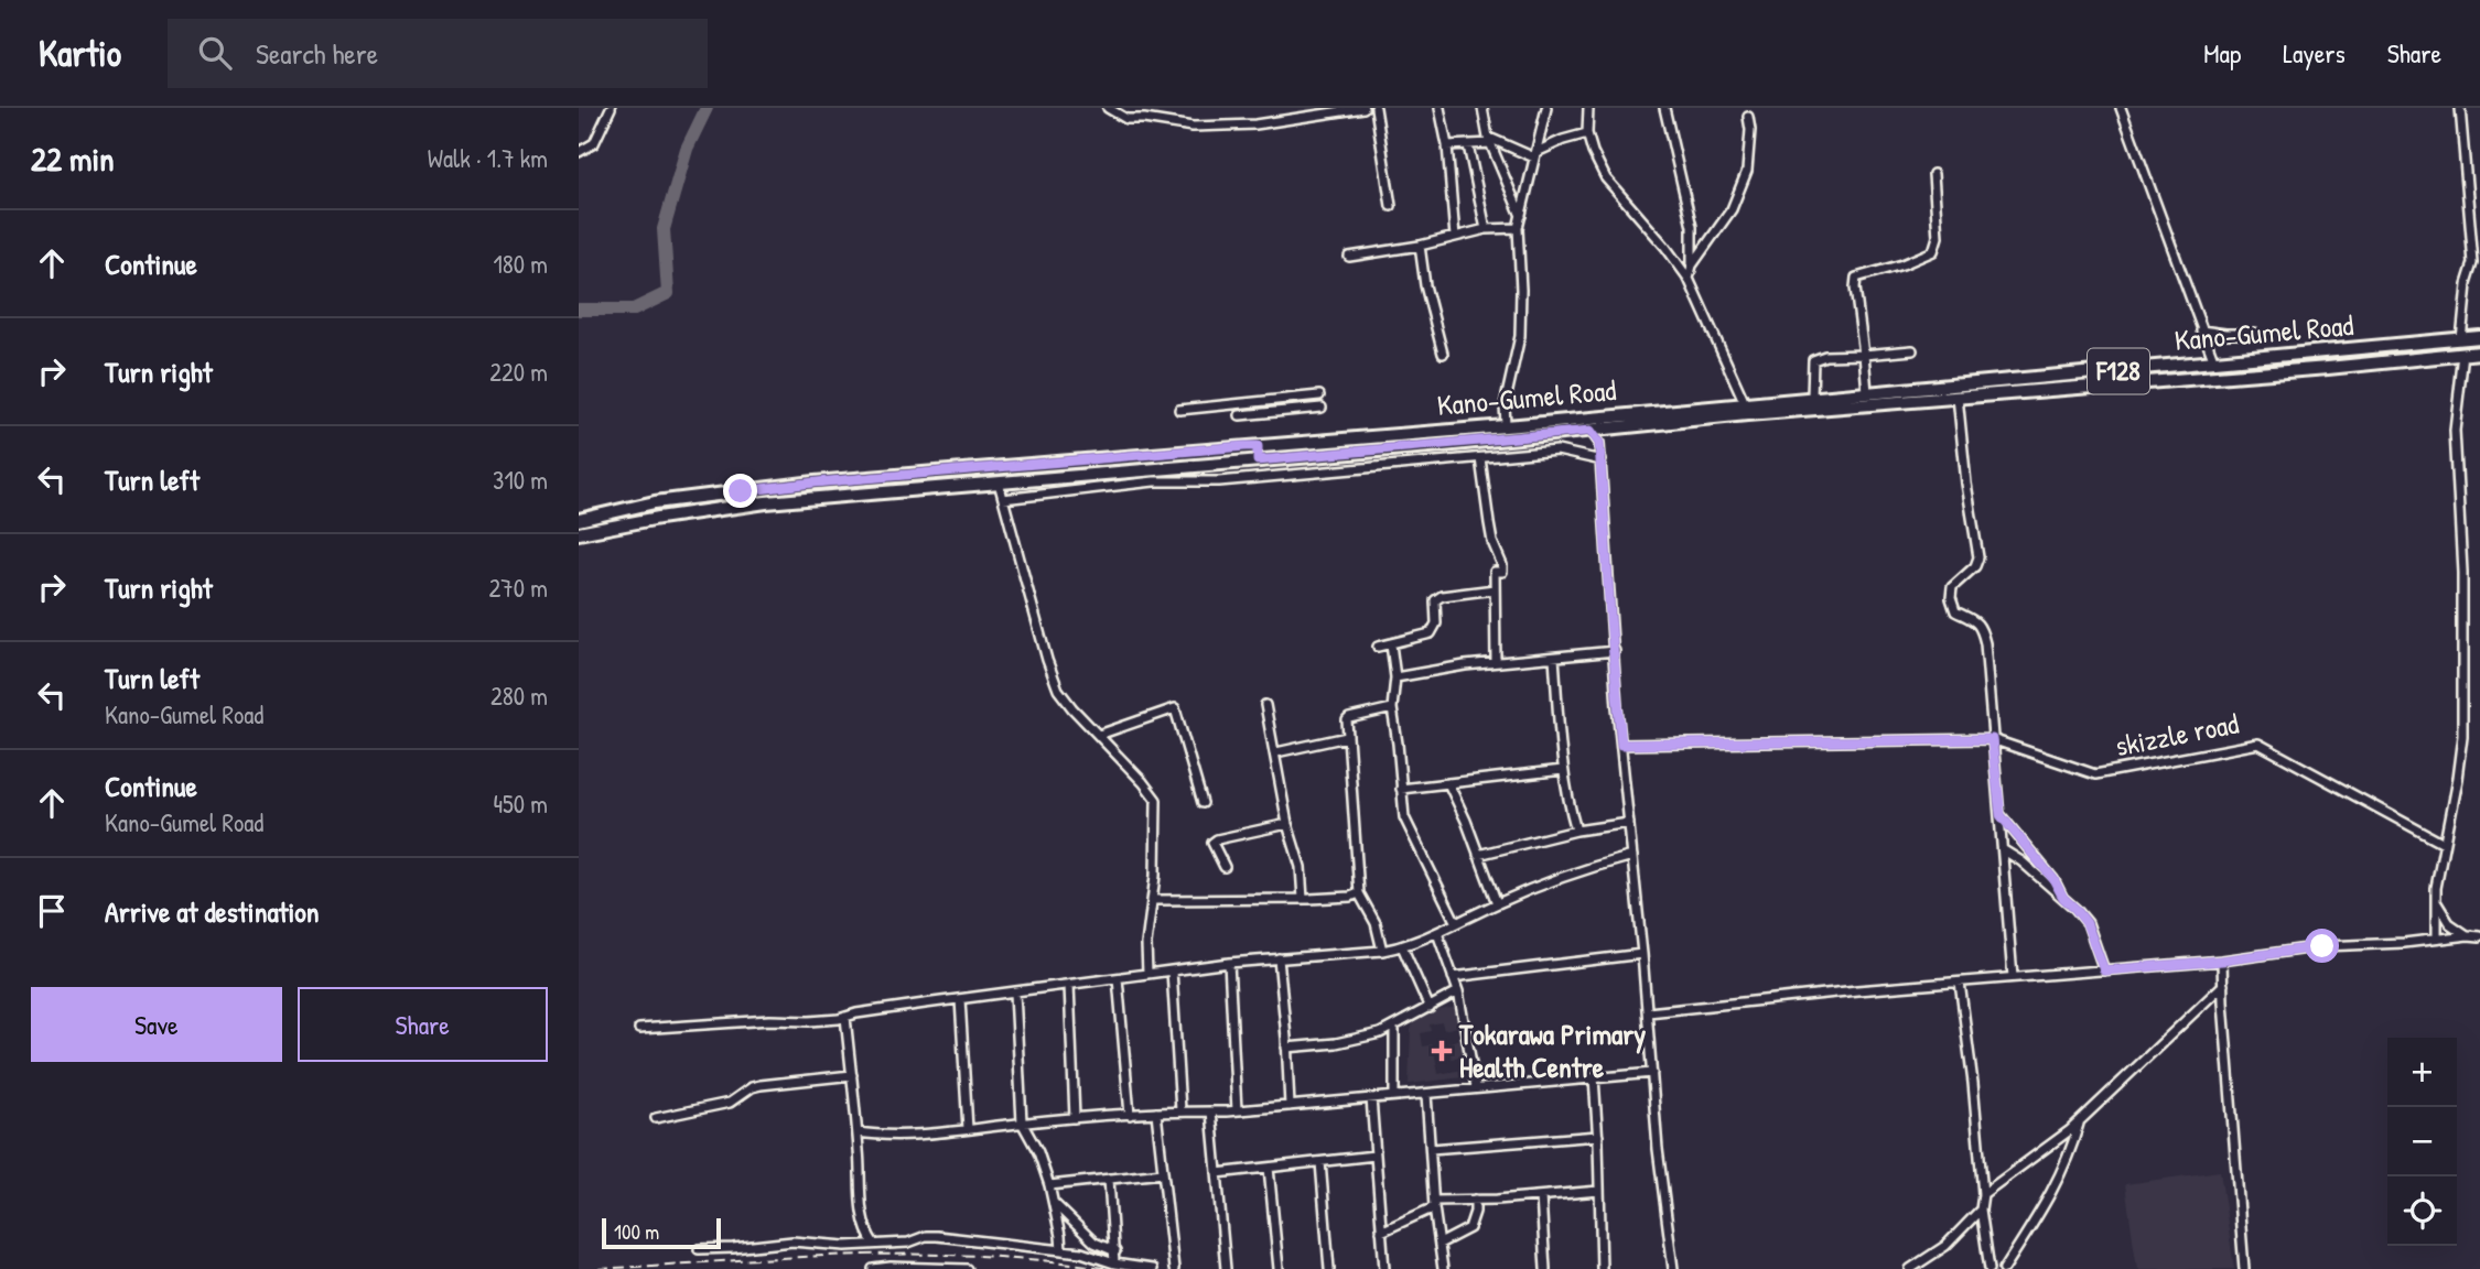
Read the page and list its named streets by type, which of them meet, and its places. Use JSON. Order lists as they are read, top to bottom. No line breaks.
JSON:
{"streets":{"main road":["Kano-Gumel Road","F128"],"street":["skizzle road"]},"places":{"health":["Tokarawa Primary Health Centre"]},"scale_bar":"100 m","page":{"header":"Kartio","search":"Search here","nav":["Map","Layers","Share"],"heading":["22 min","Walk · 1.7 km"],"list":[["Continue","180 m"],["Turn right","220 m"],["Turn left","310 m"],["Turn right","270 m"],["Turn left","Kano-Gumel Road","280 m"],["Continue","Kano-Gumel Road","450 m"],"Arrive at destination"],"buttons":["Save","Share"],"map_buttons":["+","−"],"scale":"100 m"}}
